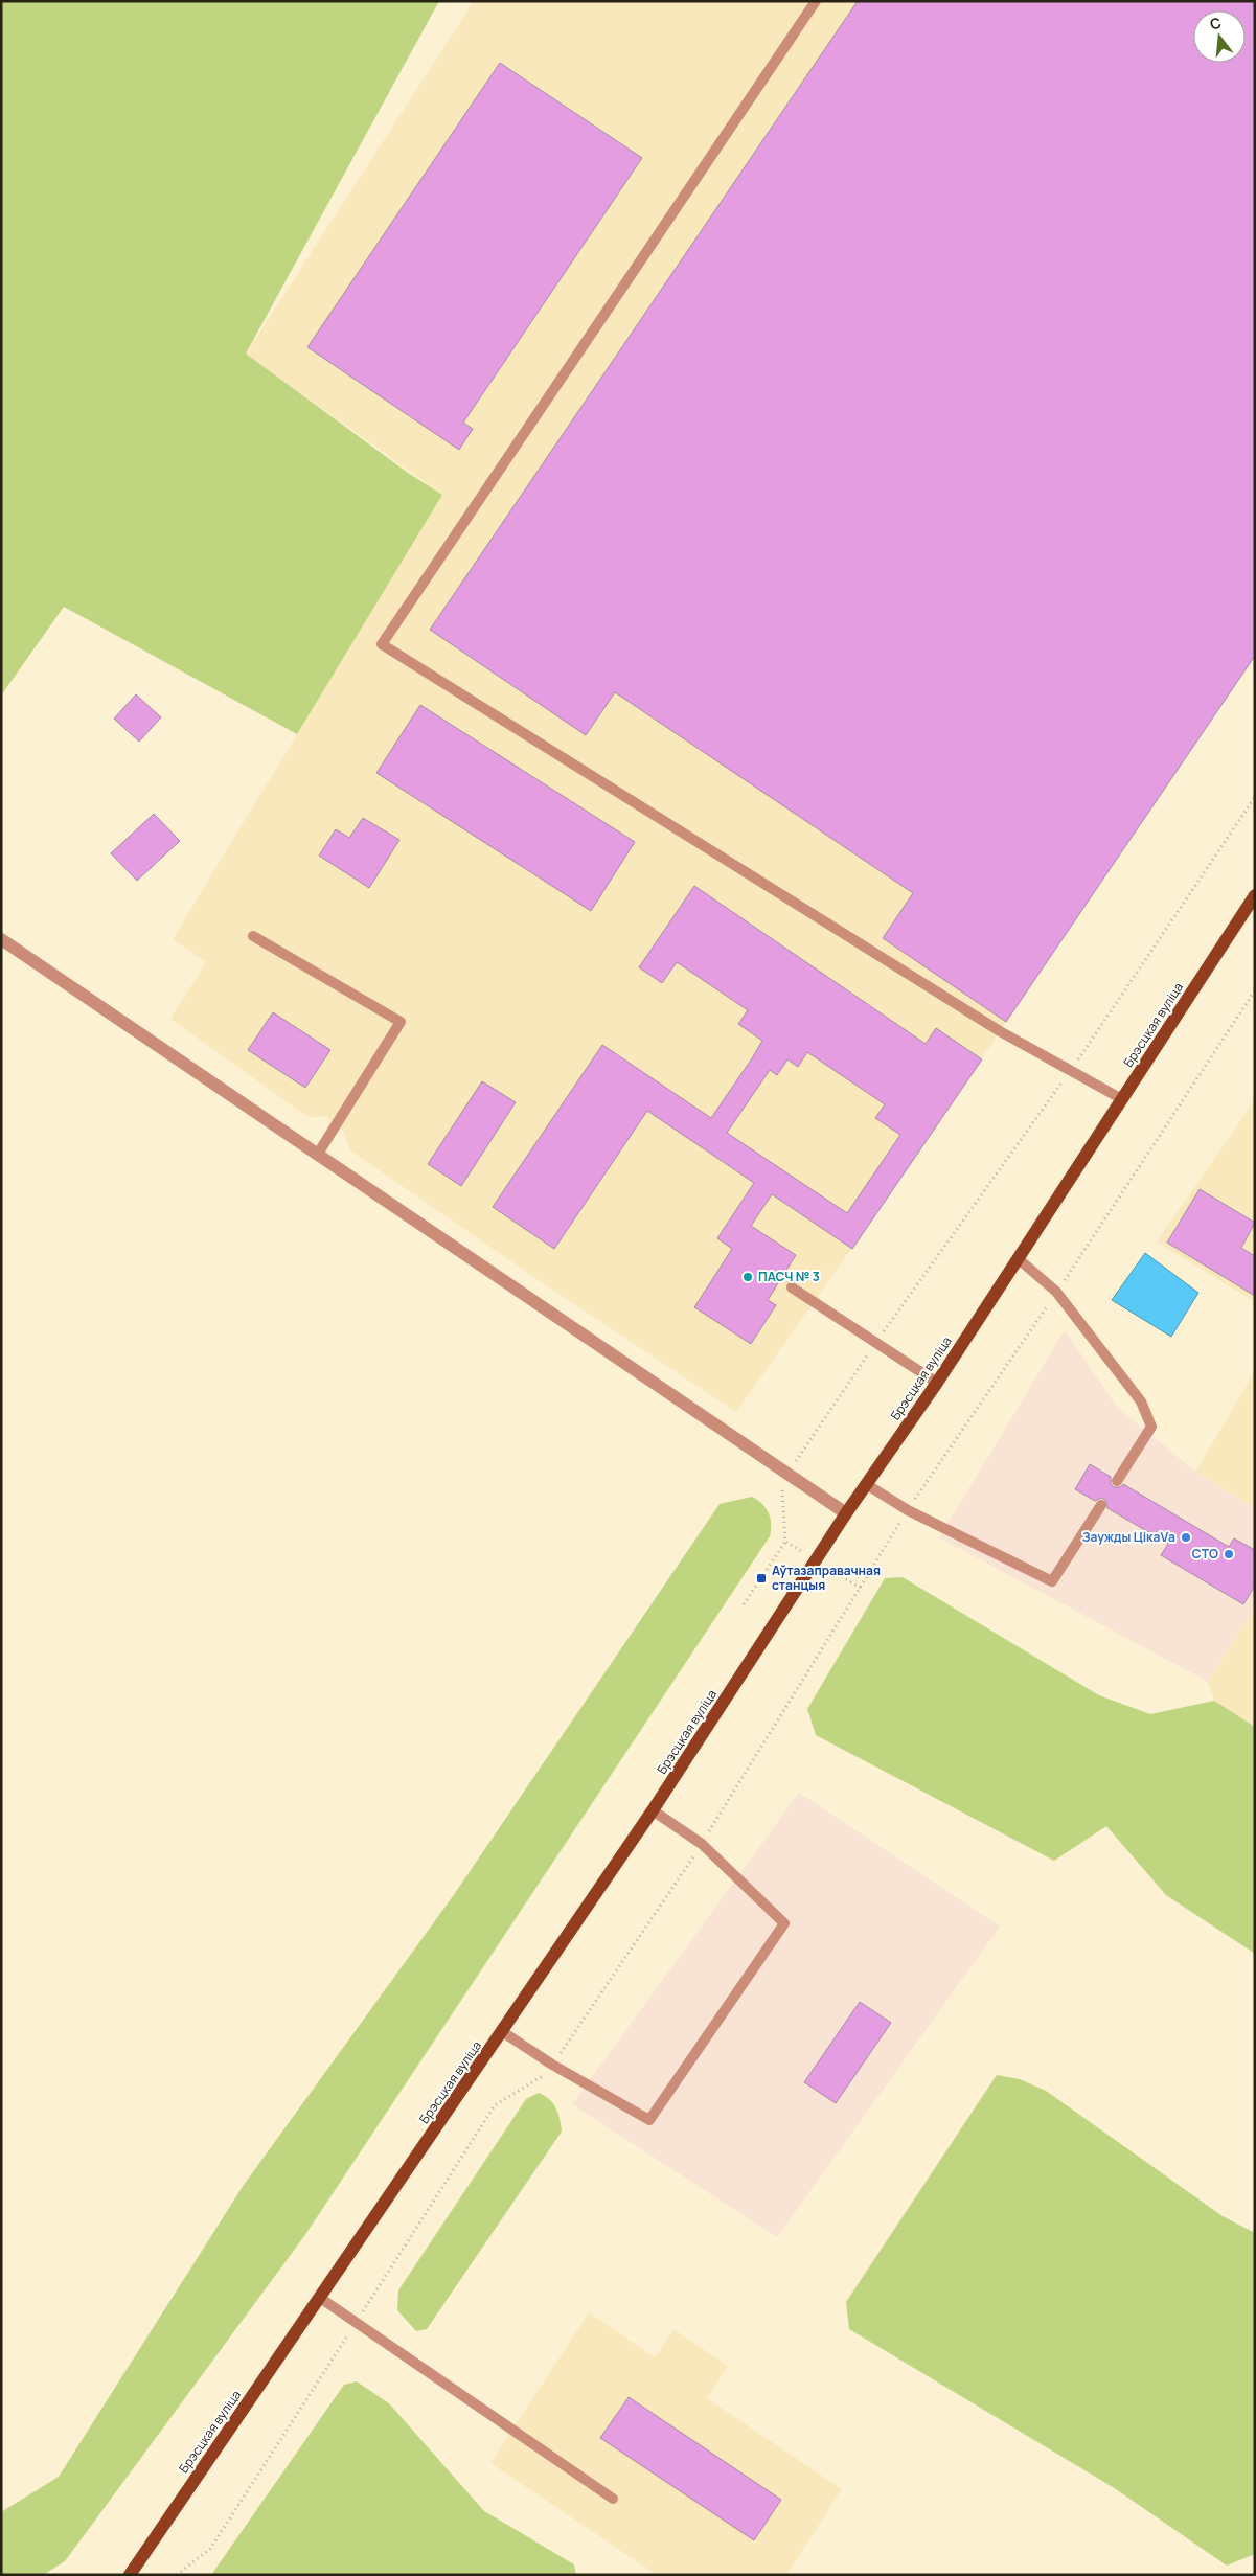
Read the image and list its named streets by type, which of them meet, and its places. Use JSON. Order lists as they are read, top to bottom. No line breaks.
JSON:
{"streets":{"main road":["Брэсцкая вуліца"]},"places":{"other":["ПАСЧ № 3","Заужды ЦікаVа","СТО"],"transit":["Аўтазаправачная станцыя"]},"north":"top"}
